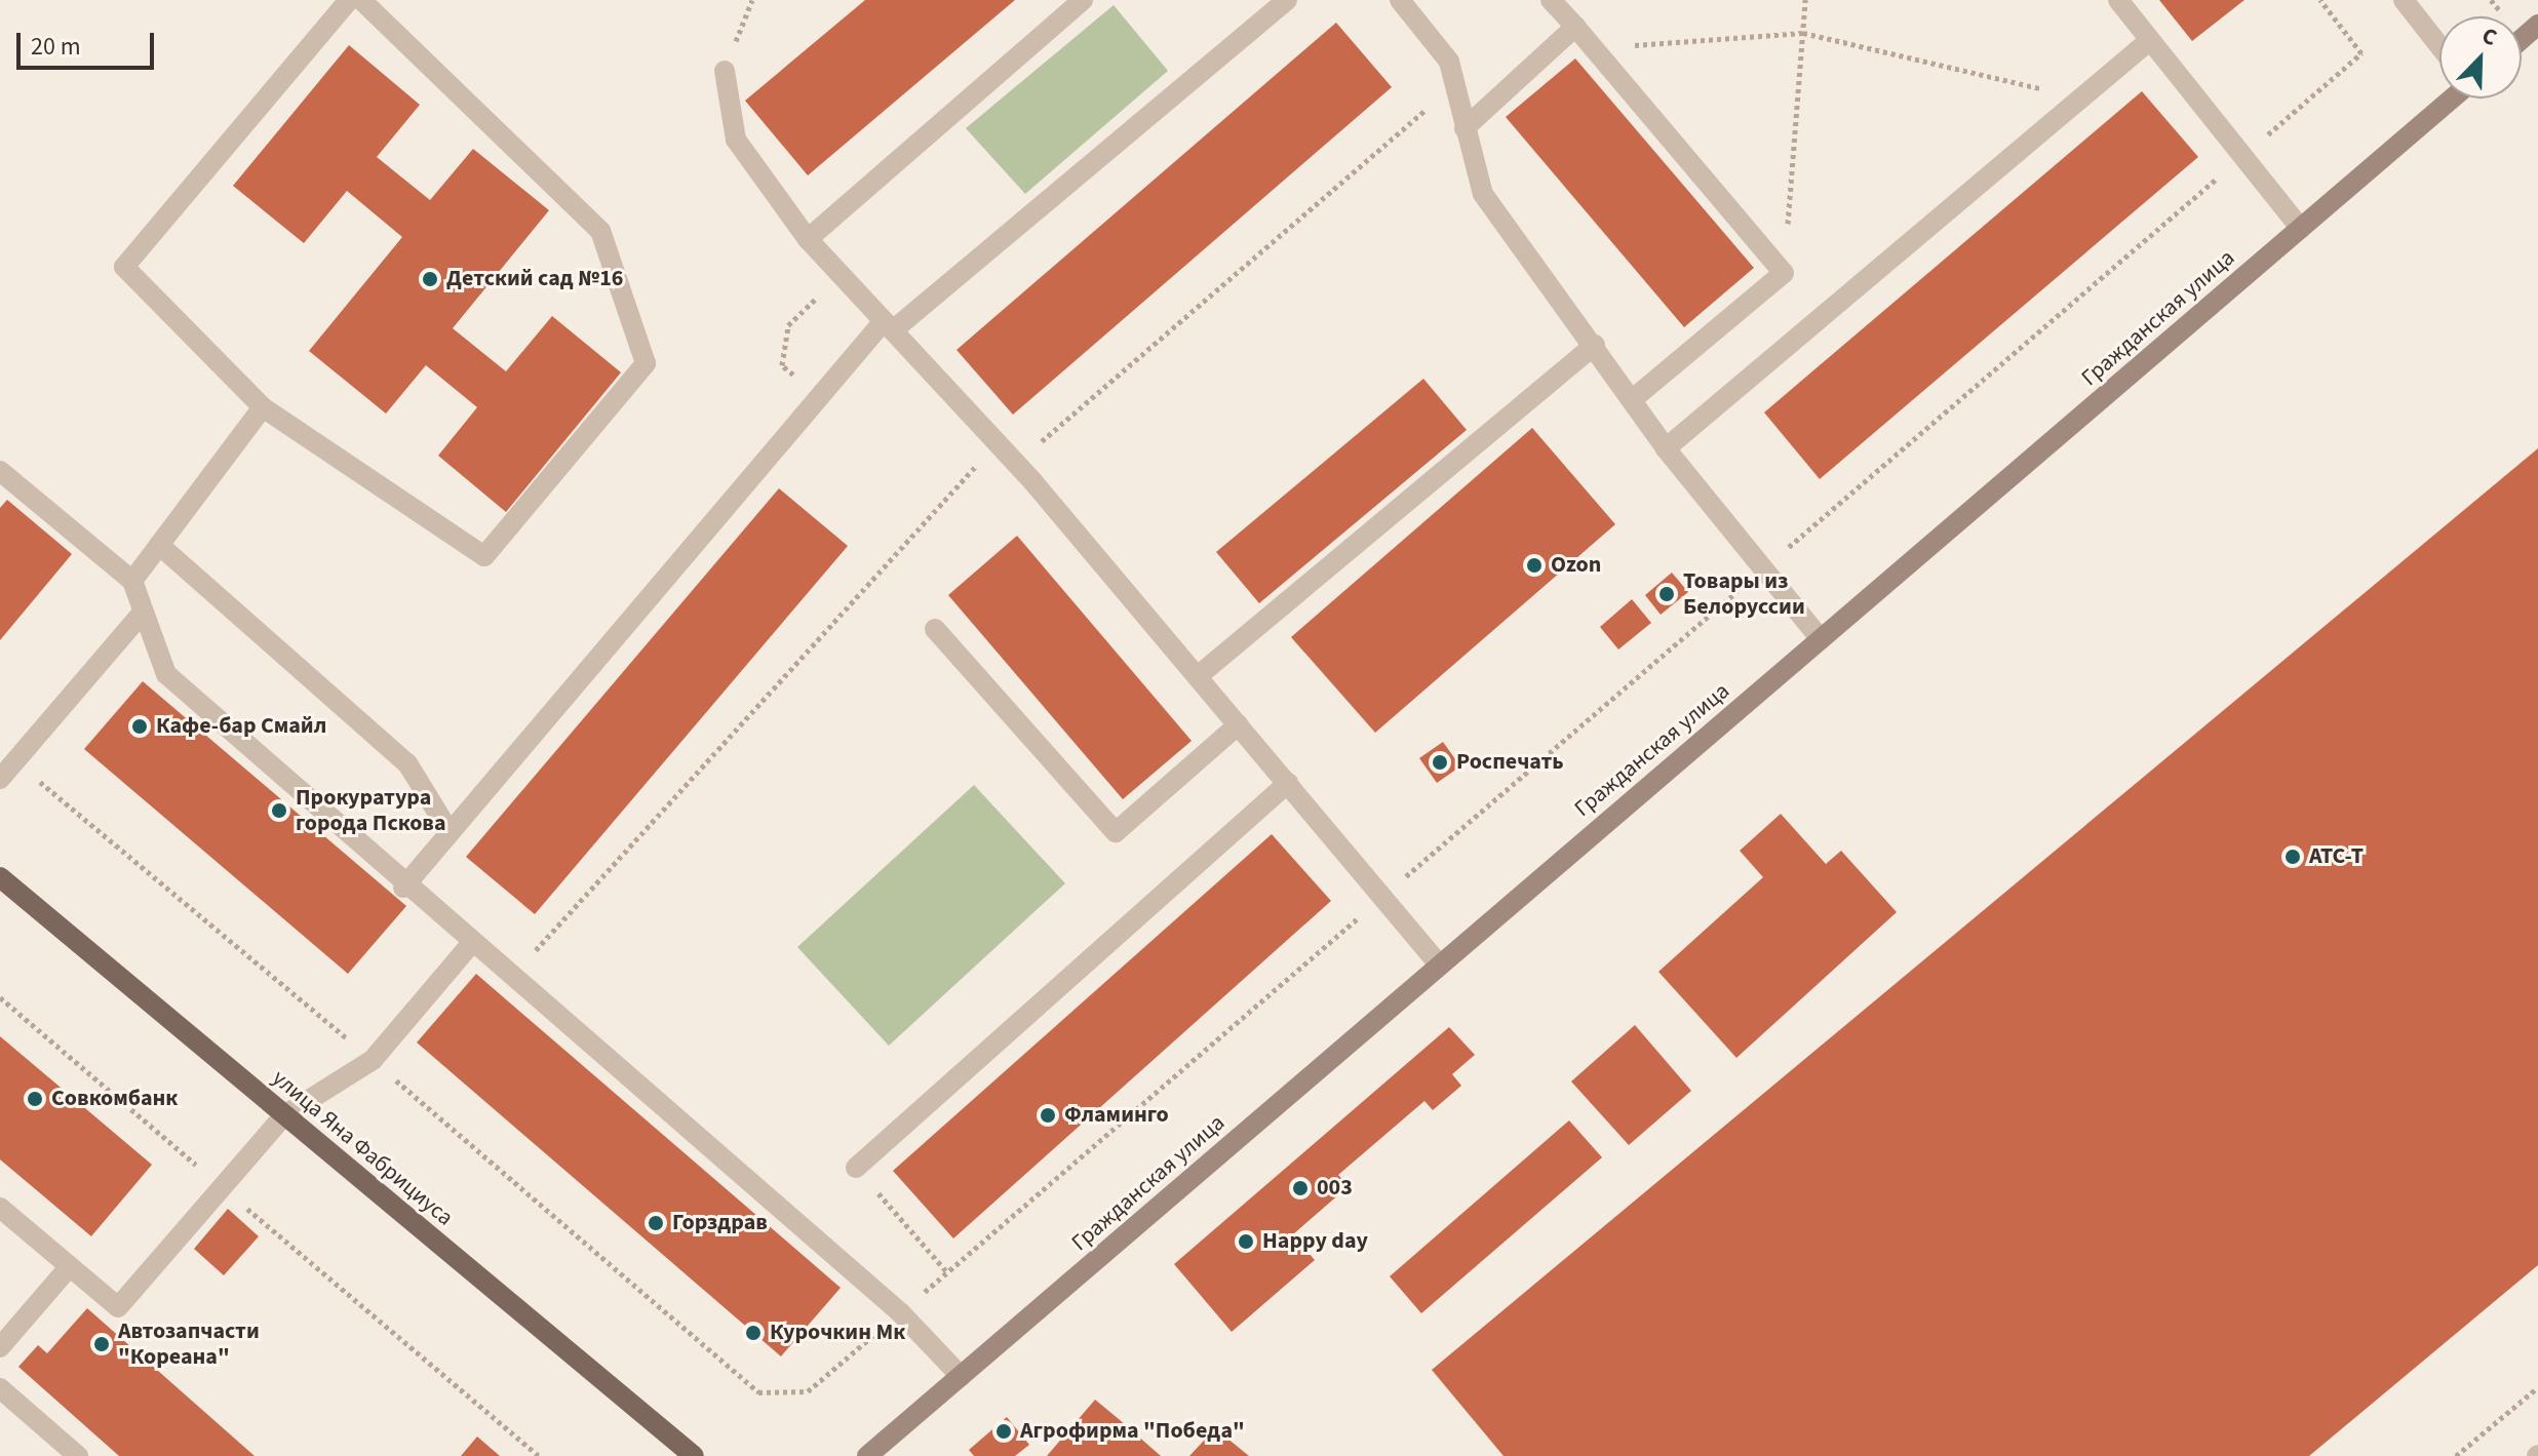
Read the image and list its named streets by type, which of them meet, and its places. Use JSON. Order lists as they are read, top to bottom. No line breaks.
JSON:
{"streets":{"main road":["улица Яна Фабрициуса"],"street":["Гражданская улица"]},"places":["Детский сад №16","Ozon","Товары из Белоруссии","Кафе-бар Смайл","Роспечать","Прокуратура города Пскова","ATC-T","Совкомбанк","Фламинго","003","Горздрав","Happy day","Курочкин Мк","Автозапчасти \"Кореана\"","Агрофирма \"Победа\""],"scale_bar":"20 m","north":"top right"}
